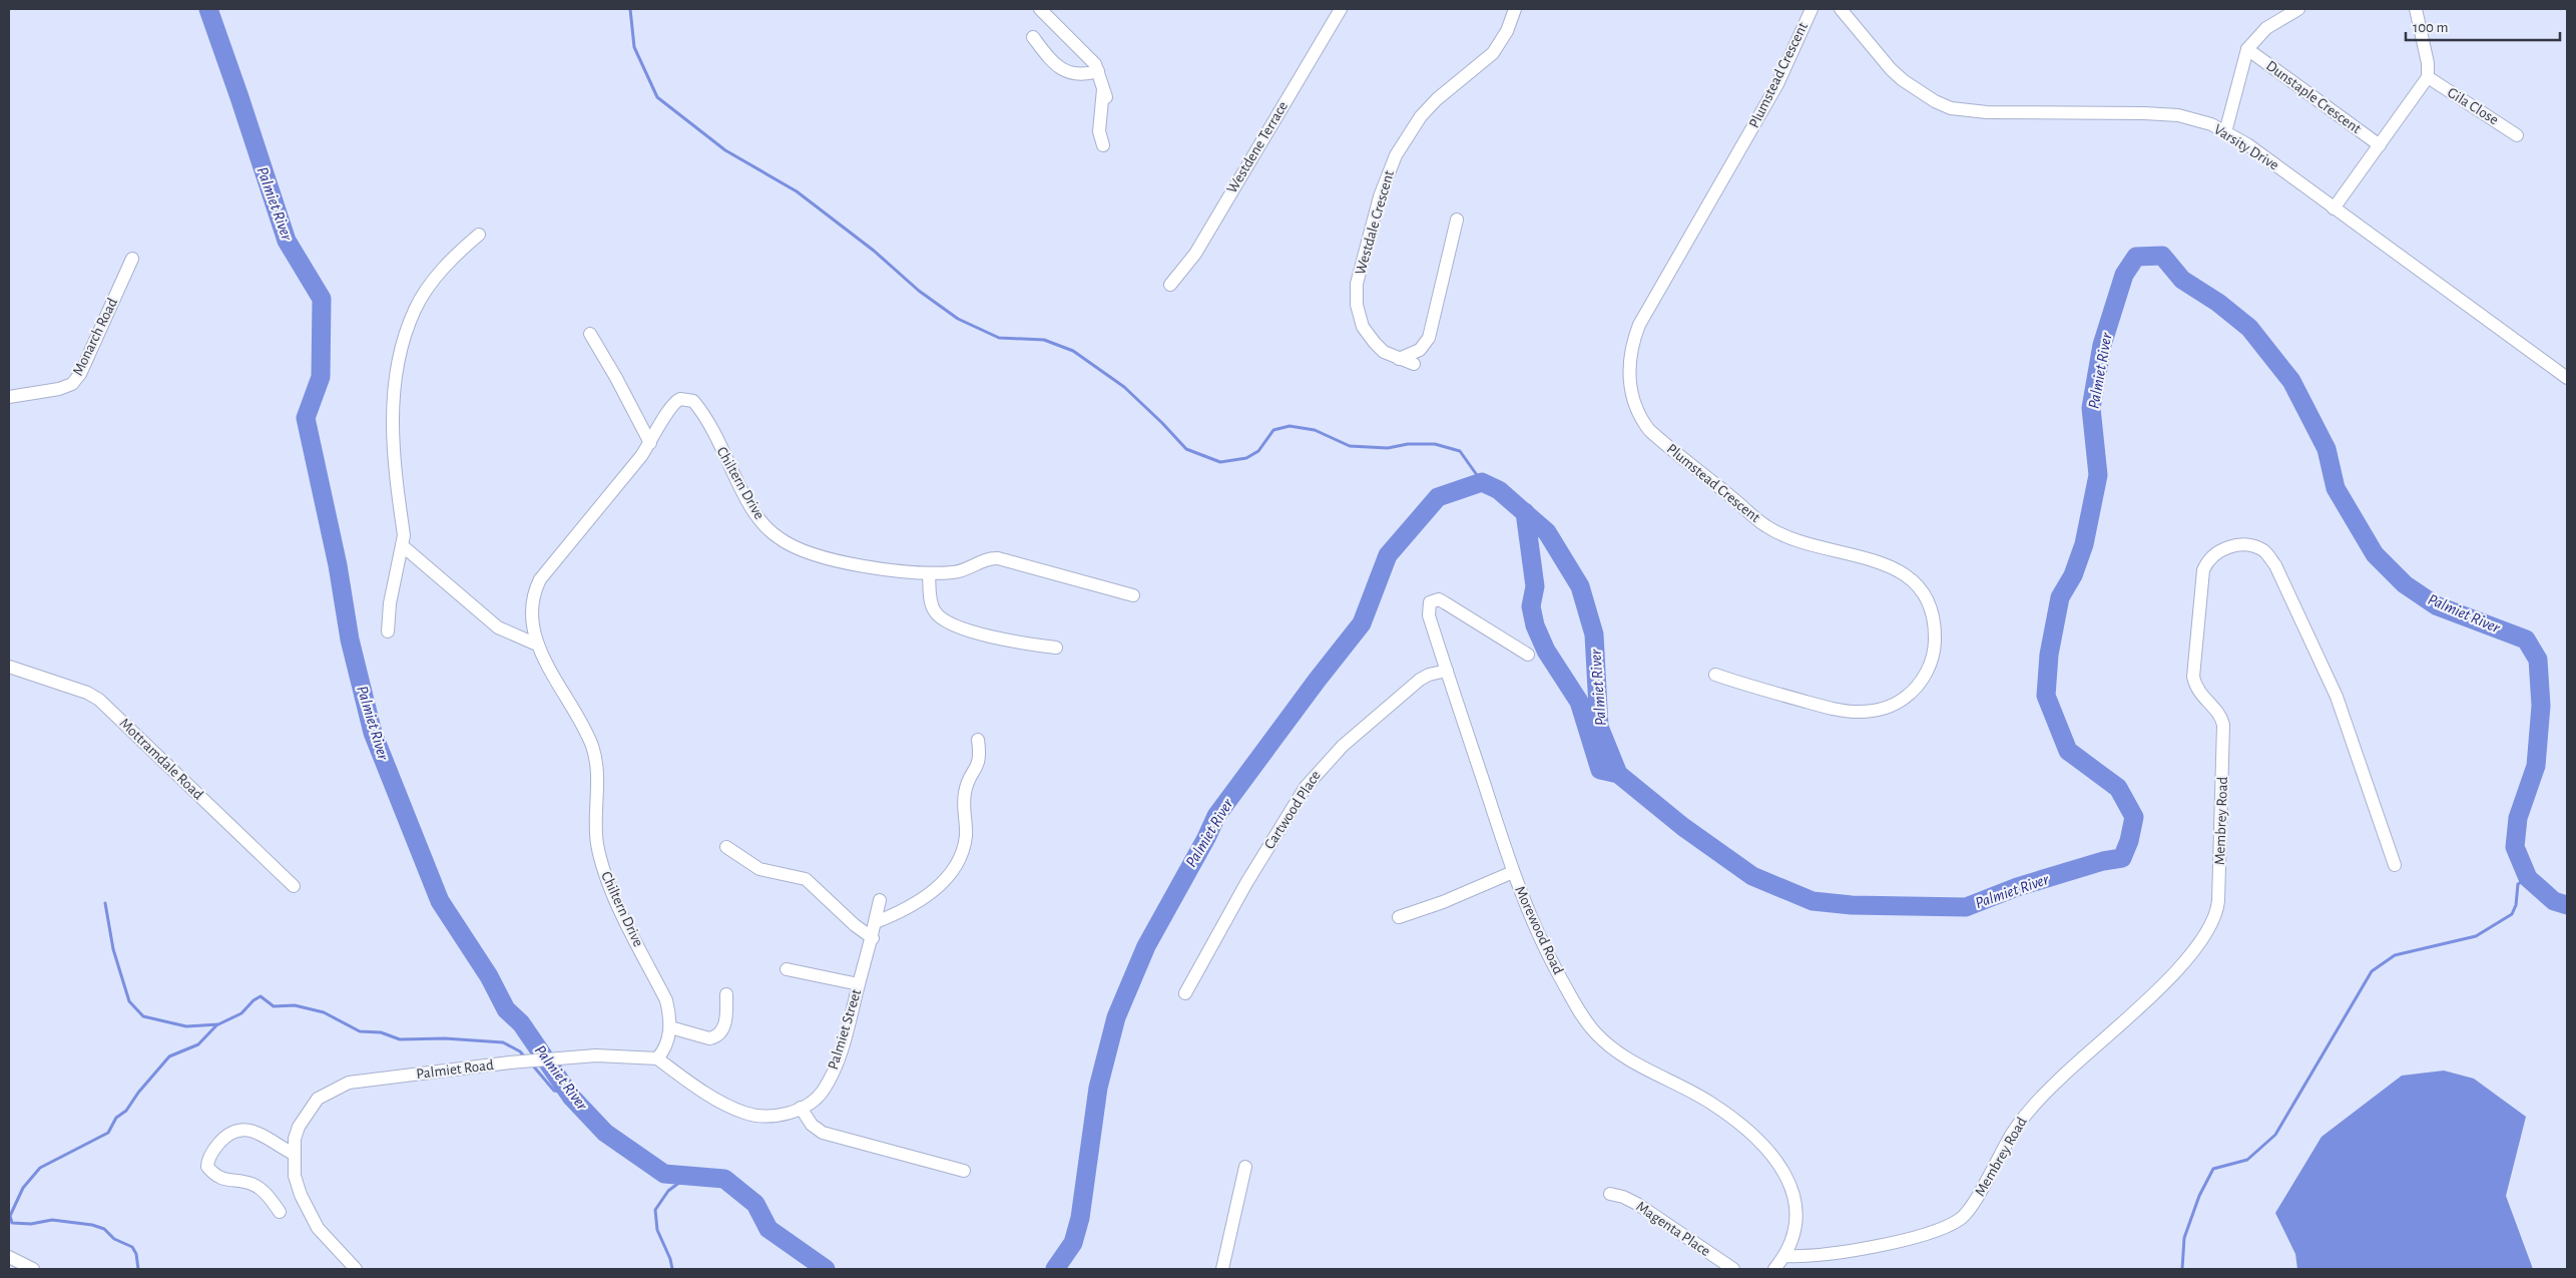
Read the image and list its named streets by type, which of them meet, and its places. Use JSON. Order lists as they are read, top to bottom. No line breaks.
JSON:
{"streets":{"street":["Plumstead Crescent","Dunstaple Crescent","Gila Close","Westdene Terrace","Varsity Drive","Westdale Crescent","Monarch Road","Chiltern Drive","Mottramdale Road","Cartwood Place","Membrey Road","Morewood Road","Palmiet Street","Palmiet Road","Magenta Place"]},"crossings":[["Dunstaple Crescent","Varsity Drive"],["Chiltern Drive","Palmiet Street"],["Chiltern Drive","Palmiet Road"],["Cartwood Place","Morewood Road"],["Membrey Road","Morewood Road"],["Palmiet Street","Palmiet Road"]],"water":["Palmiet River"],"scale_bar":"100 m"}
